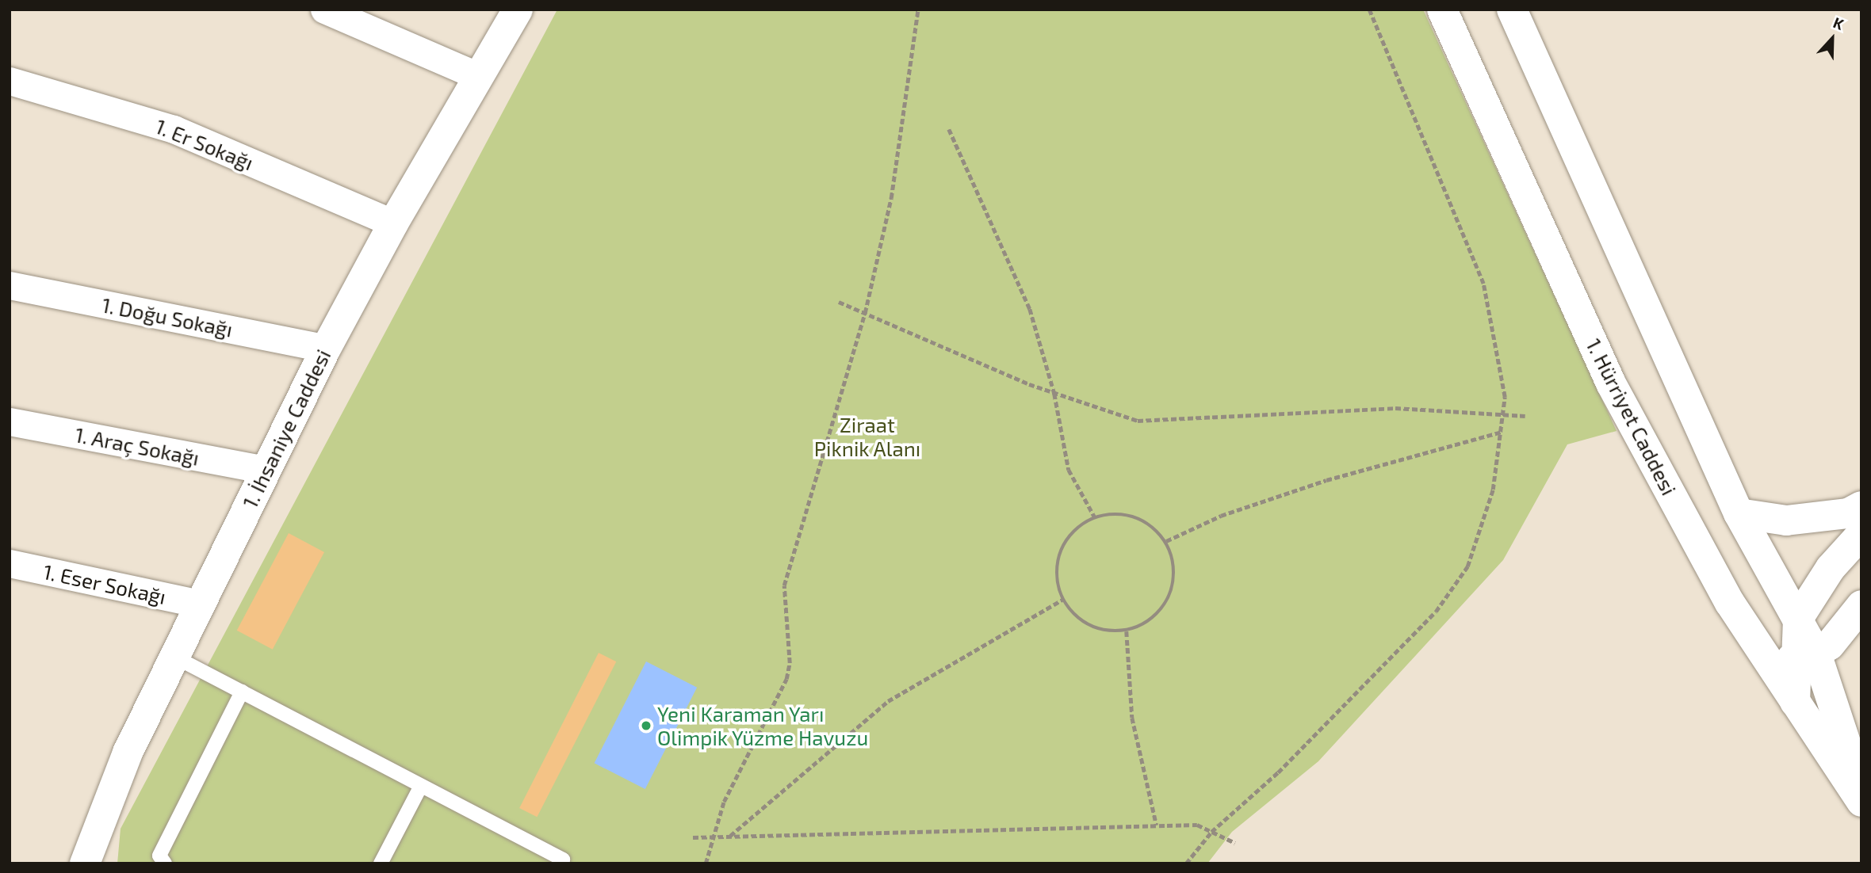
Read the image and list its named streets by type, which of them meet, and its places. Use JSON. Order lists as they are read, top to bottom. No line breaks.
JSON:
{"streets":{"main road":["1. Hürriyet Caddesi","1. İhsaniye Caddesi"],"street":["1. Er Sokağı","1. Doğu Sokağı","1. Araç Sokağı","1. Eser Sokağı"]},"crossings":[["1. Er Sokağı","1. İhsaniye Caddesi"],["1. Doğu Sokağı","1. İhsaniye Caddesi"],["1. İhsaniye Caddesi","1. Araç Sokağı"],["1. İhsaniye Caddesi","1. Eser Sokağı"]],"parks":["Ziraat Piknik Alanı"],"places":["Yeni Karaman Yarı Olimpik Yüzme Havuzu"],"north":"top"}
